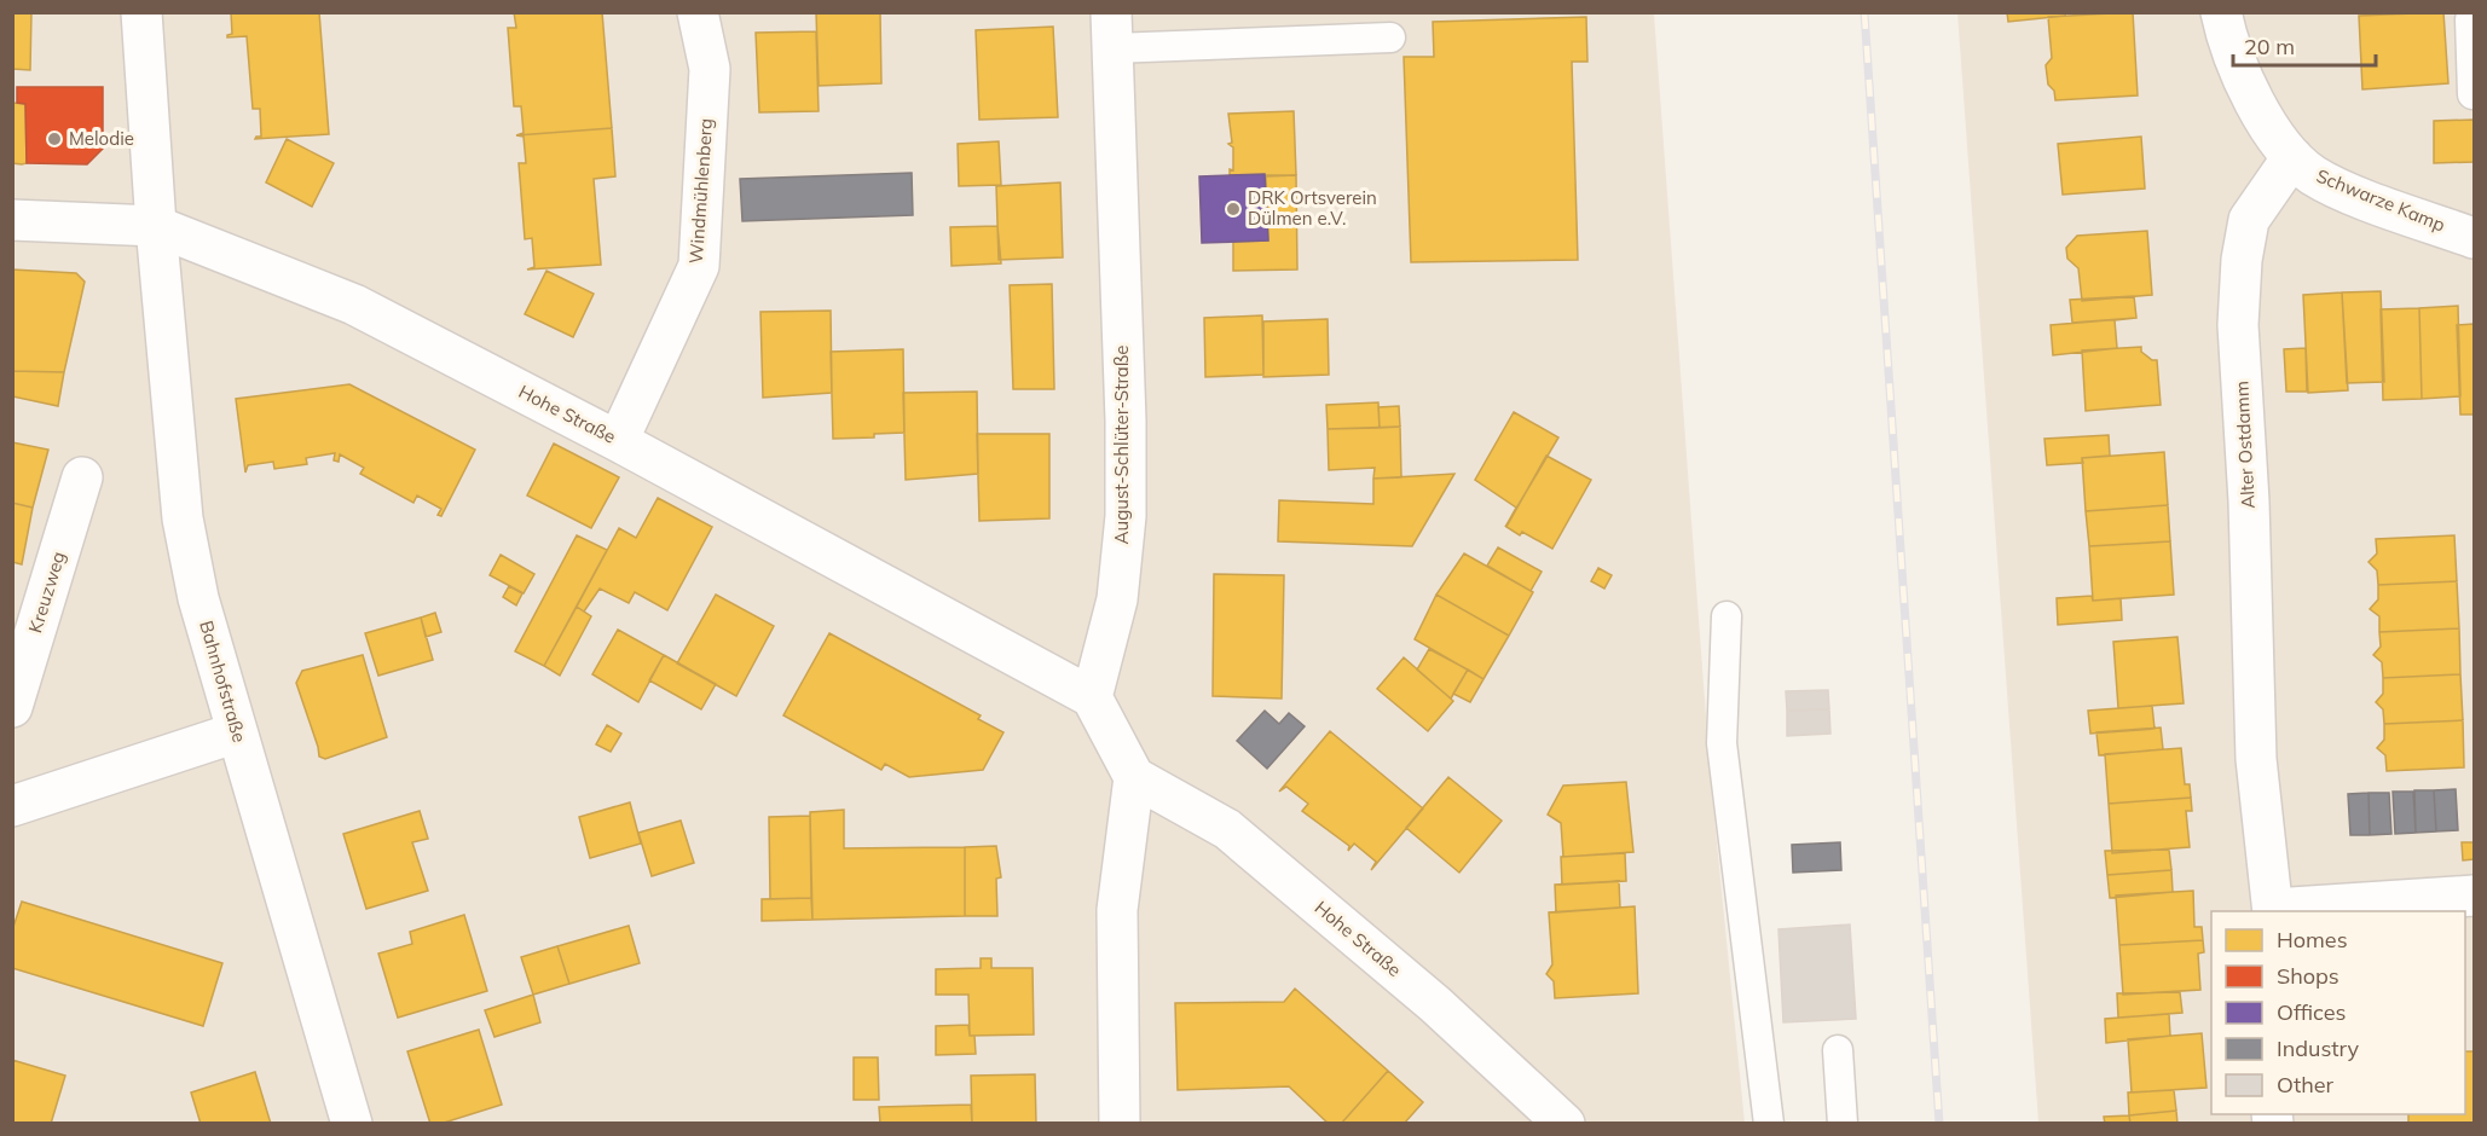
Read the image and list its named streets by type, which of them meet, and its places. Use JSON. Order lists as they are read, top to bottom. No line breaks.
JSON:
{"streets":{"street":["Windmühlenberg","Schwarze Kamp","Hohe Straße","August-Schlüter-Straße","Alter Ostdamm","Kreuzweg","Bahnhofstraße"]},"crossings":[["Windmühlenberg","Hohe Straße"],["Schwarze Kamp","Alter Ostdamm"],["Hohe Straße","August-Schlüter-Straße"],["Hohe Straße","Bahnhofstraße"]],"places":["Melodie","DRK Ortsverein Dülmen e.V."],"legend":["Homes","Shops","Offices","Industry","Other"],"scale_bar":"20 m"}
